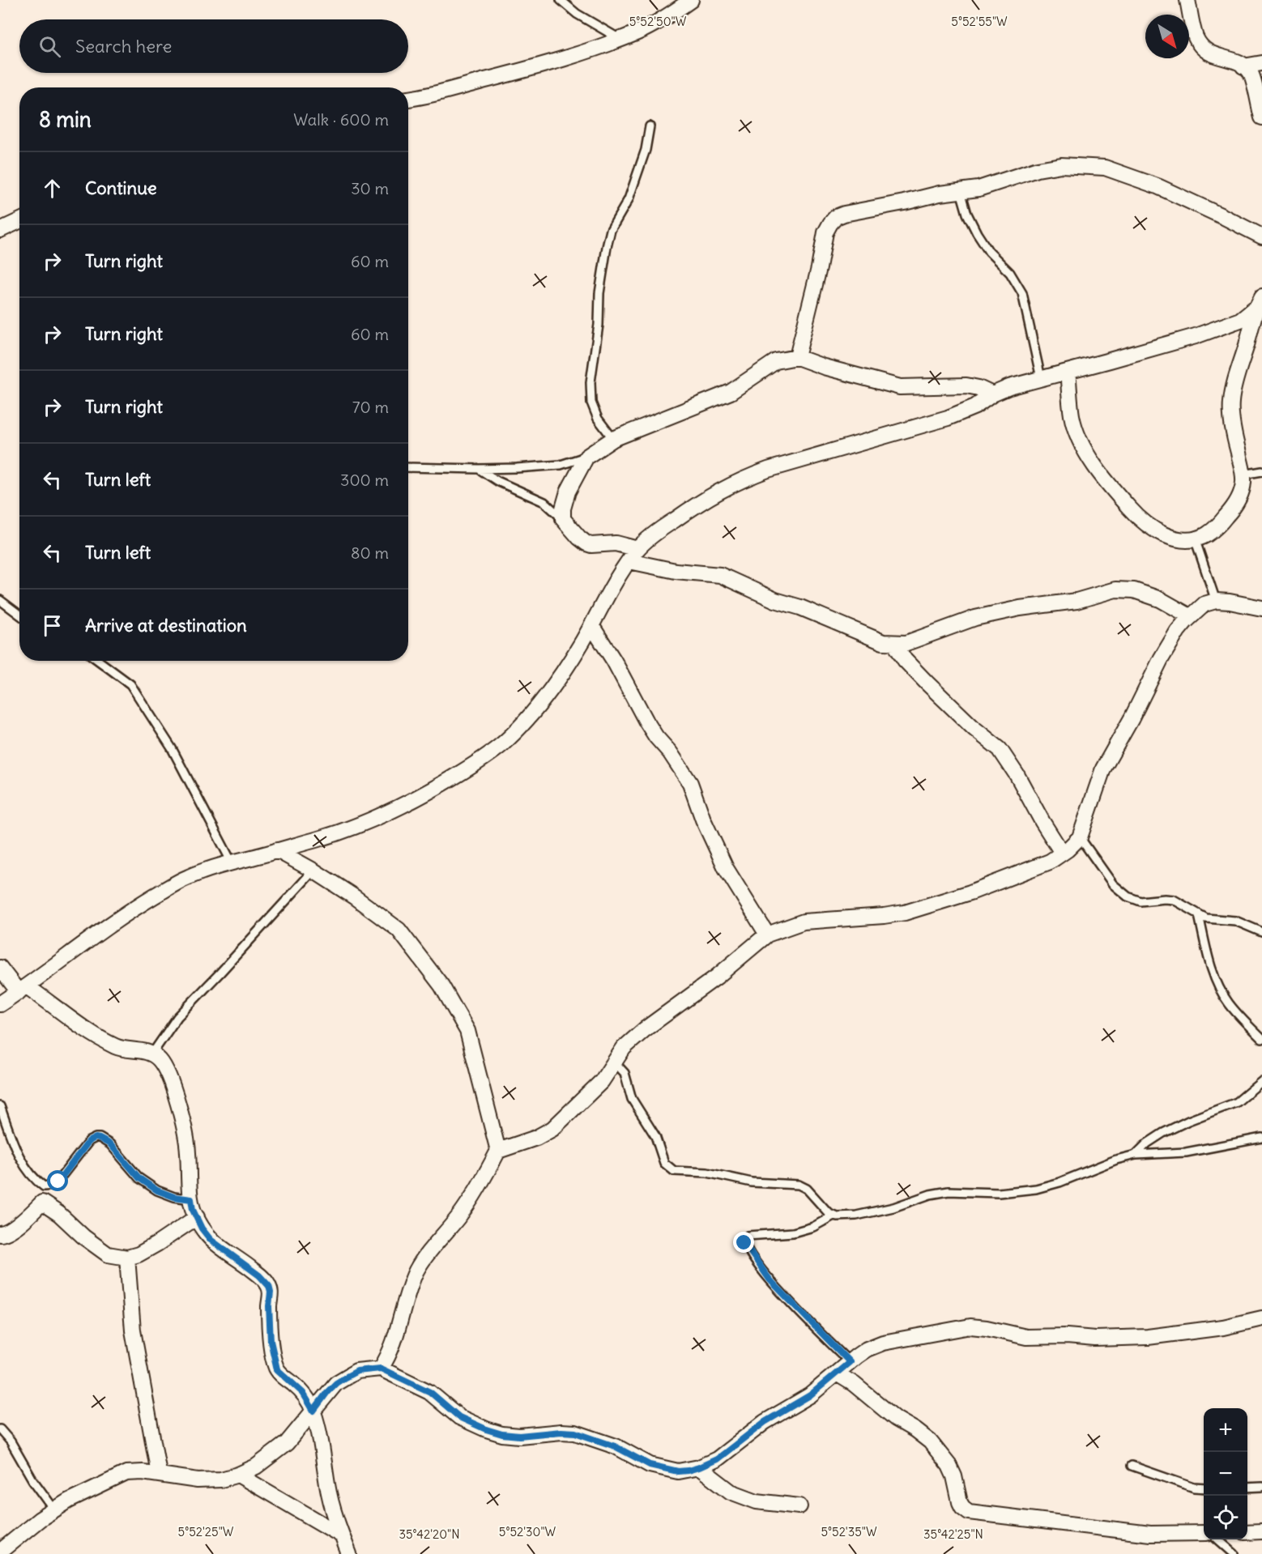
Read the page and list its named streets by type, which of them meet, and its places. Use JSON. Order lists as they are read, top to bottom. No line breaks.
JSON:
{"north":"bottom right","page":{"search":"Search here","heading":["8 min","Walk · 600 m"],"list":[["Continue","30 m"],["Turn right","60 m"],["Turn right","60 m"],["Turn right","70 m"],["Turn left","300 m"],["Turn left","80 m"],"Arrive at destination"],"map_buttons":["+","−"]},"coordinates":["5°52'50\"W","5°52'55\"W","5°52'25\"W","5°52'30\"W","5°52'35\"W","35°42'20\"N","35°42'25\"N"]}
